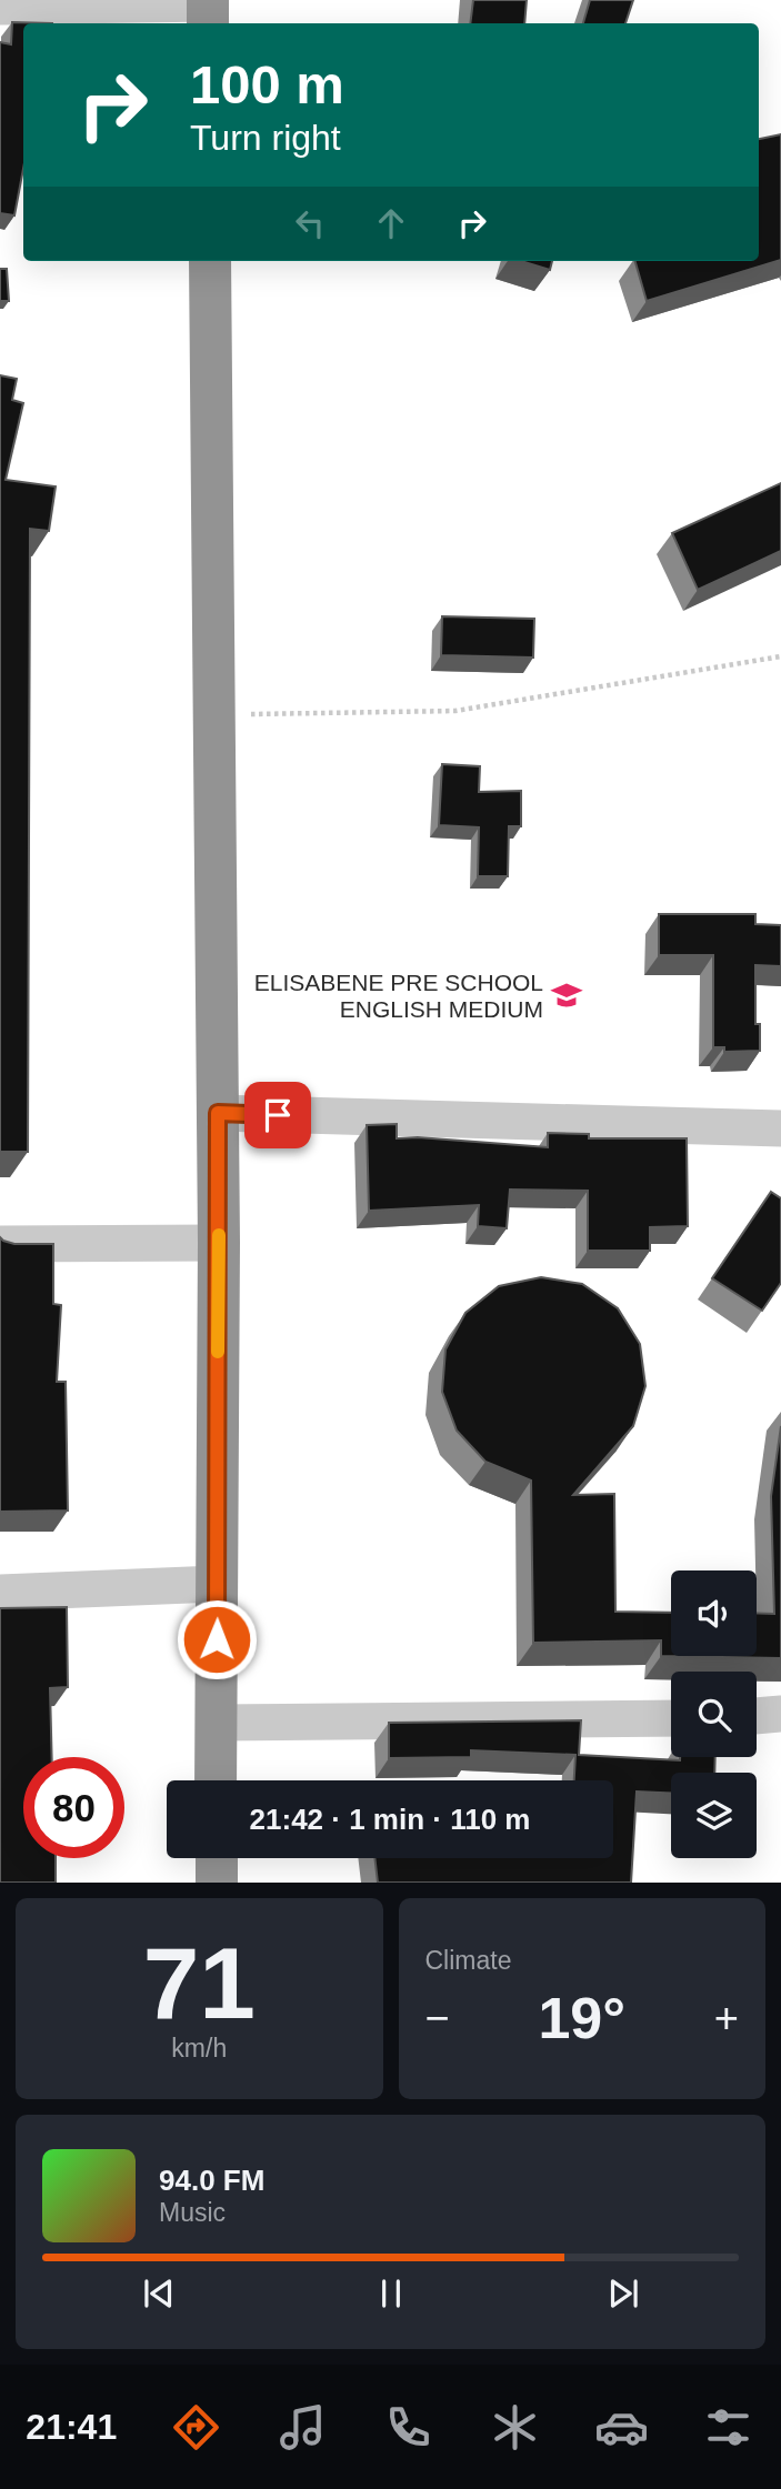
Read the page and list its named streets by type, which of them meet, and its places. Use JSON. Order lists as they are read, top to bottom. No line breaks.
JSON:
{"places":{"school or university":["ELISABENE PRE SCHOOL ENGLISH MEDIUM"]},"page":{"turn":["100 m","Turn right"],"limit":"80","trip":"21:42 · 1 min · 110 m","tile":[["71","km/h"],"Climate"],"heat":["−","19°","+"],"song":["94.0 FM","Music"],"tabs":"21:41"}}
